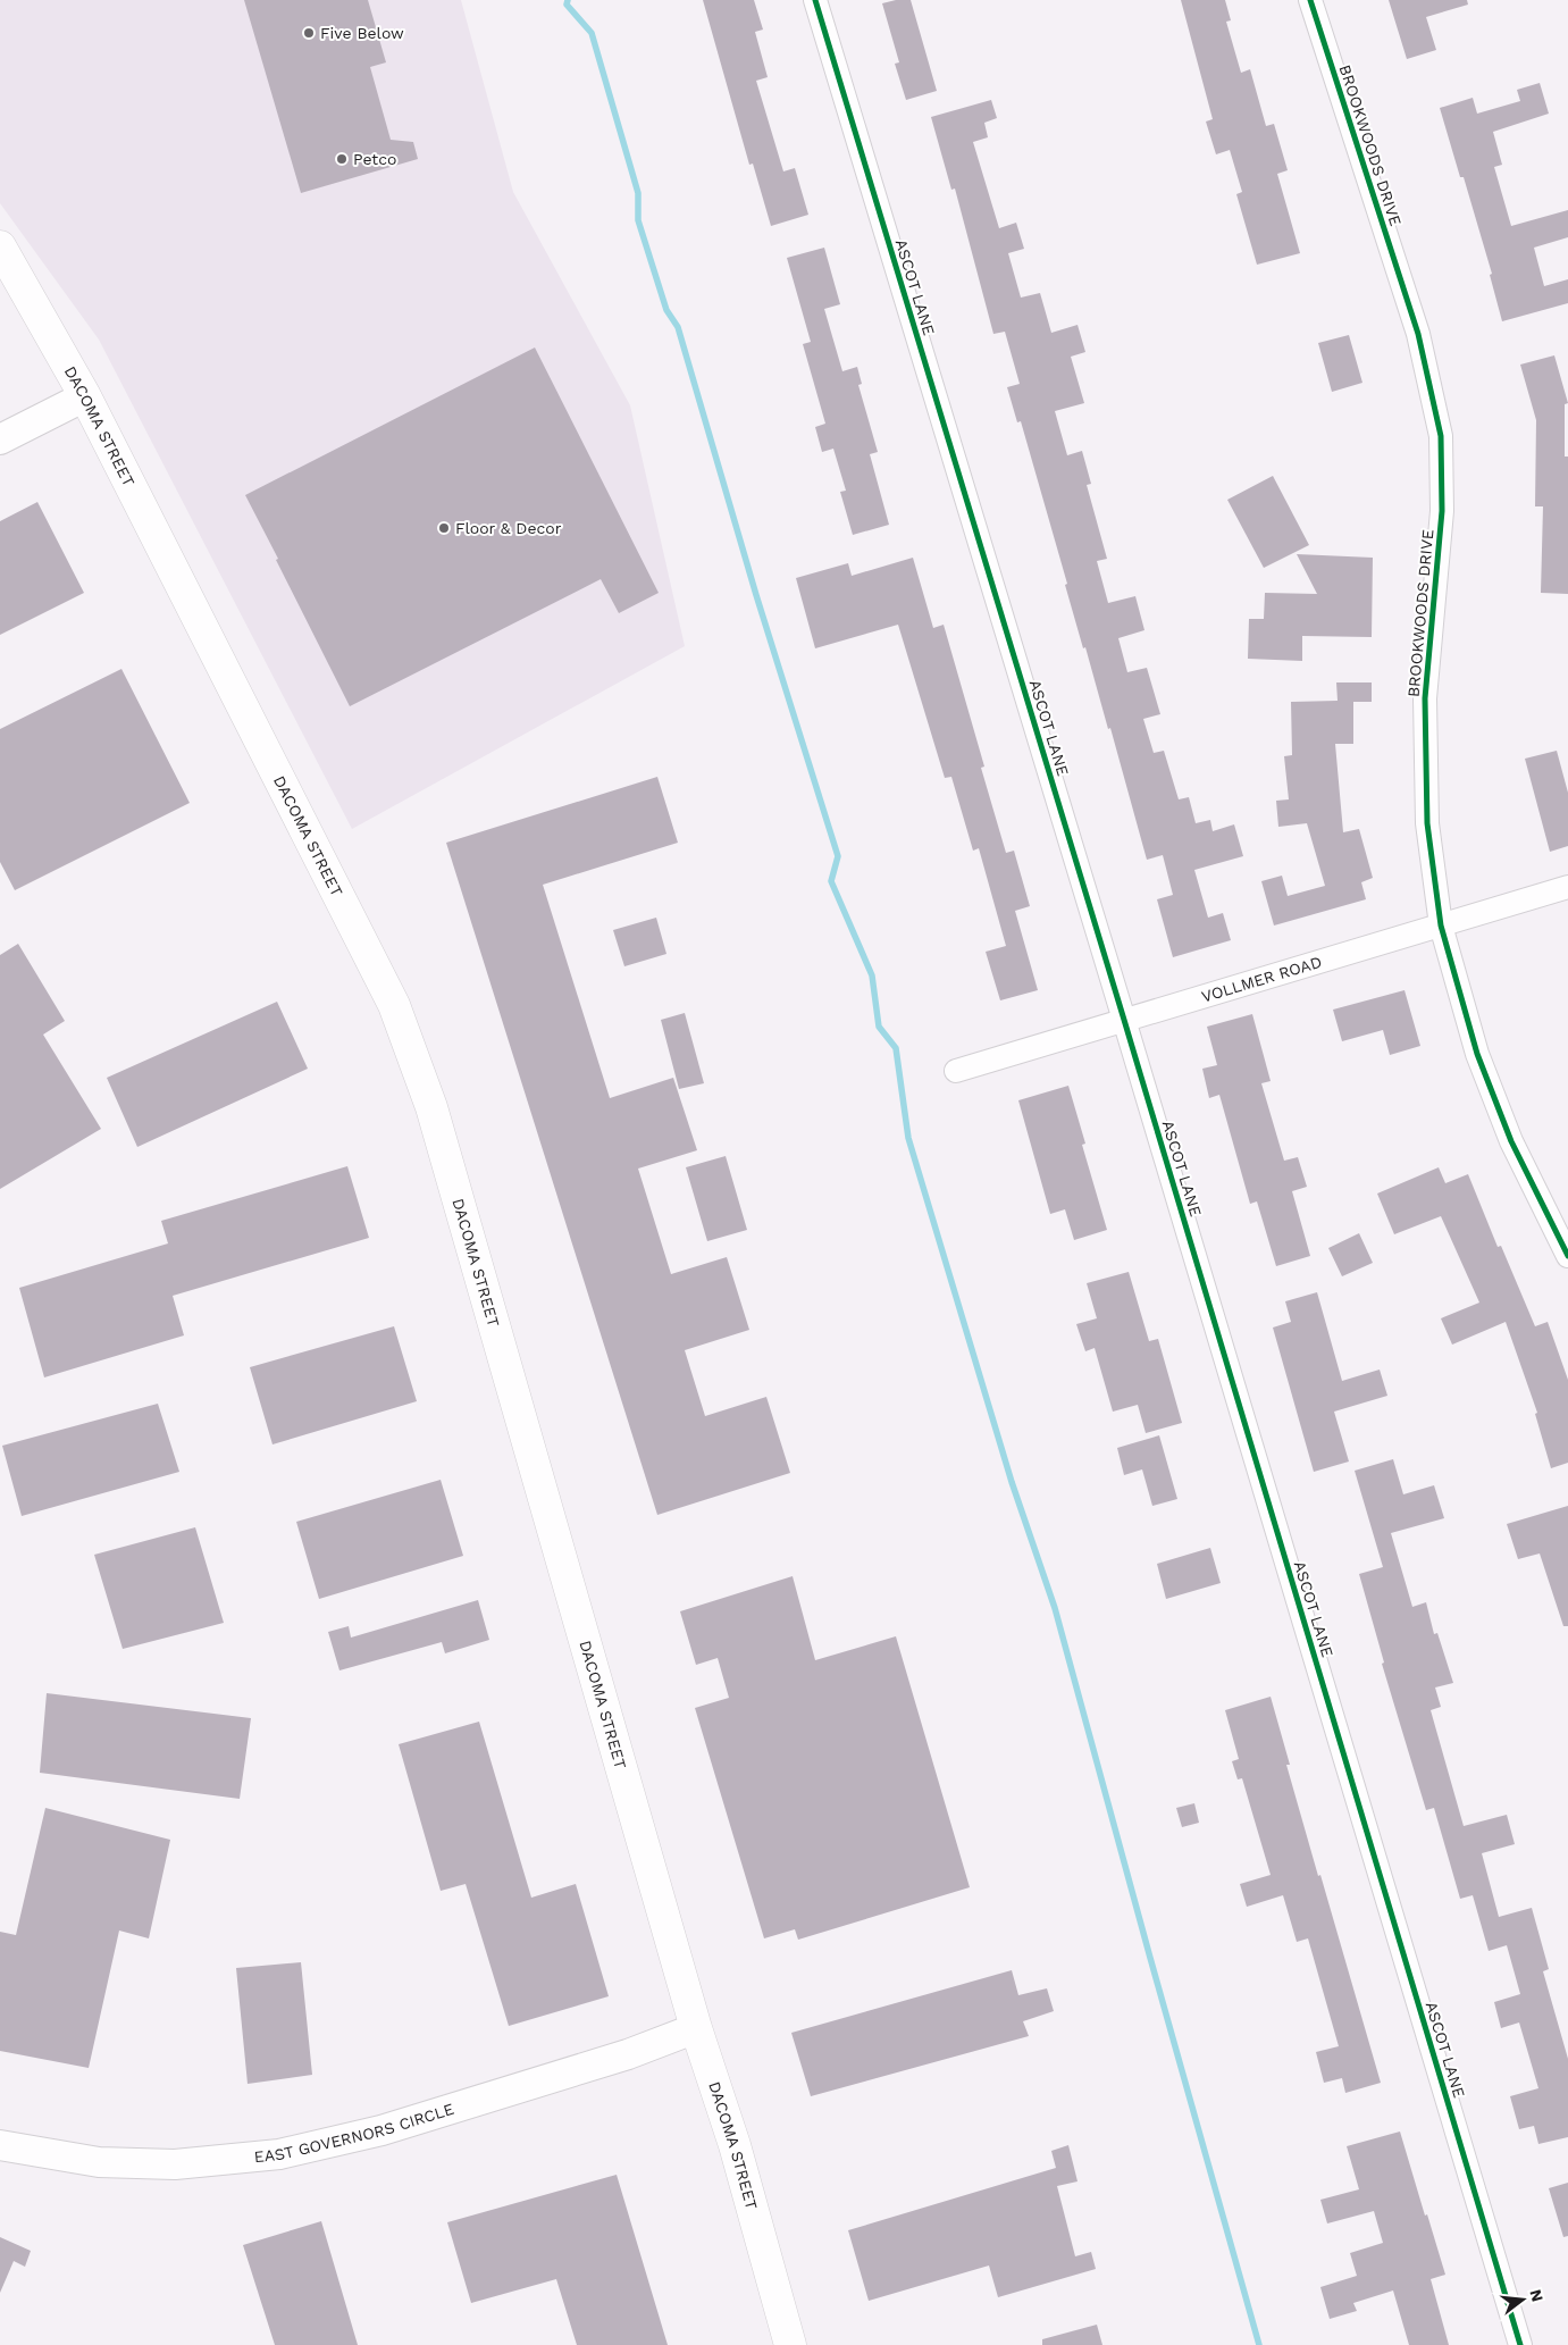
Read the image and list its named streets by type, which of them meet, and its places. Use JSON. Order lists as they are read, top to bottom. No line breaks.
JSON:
{"streets":{"main road":["DACOMA STREET"],"street":["BROOKWOODS DRIVE","ASCOT LANE","VOLLMER ROAD","EAST GOVERNORS CIRCLE"]},"crossings":[["BROOKWOODS DRIVE","VOLLMER ROAD"],["ASCOT LANE","VOLLMER ROAD"],["DACOMA STREET","EAST GOVERNORS CIRCLE"]],"places":["Five Below","Petco","Floor & Decor"],"north":"right"}
